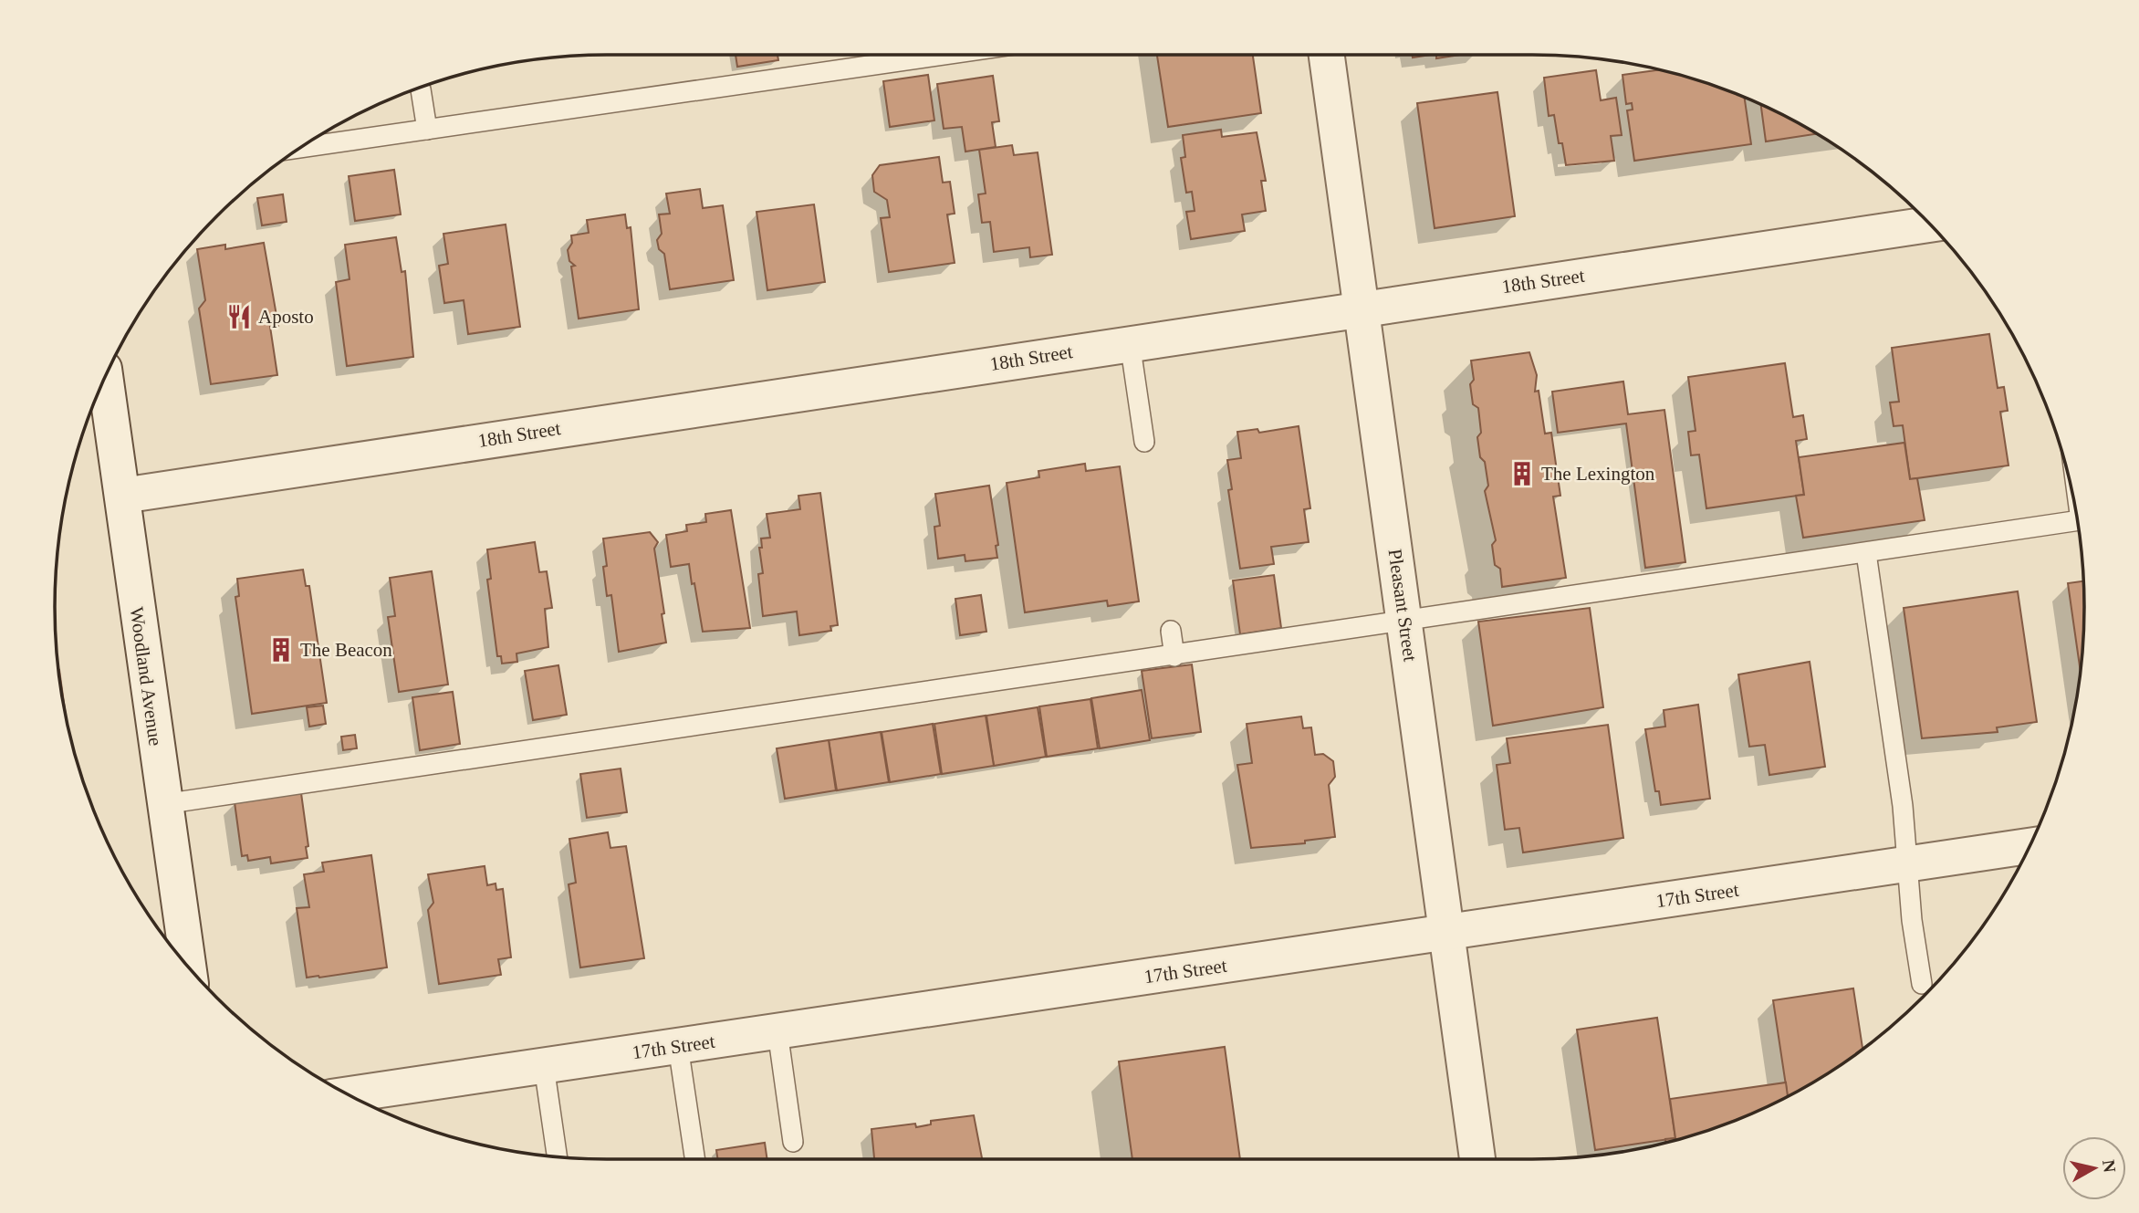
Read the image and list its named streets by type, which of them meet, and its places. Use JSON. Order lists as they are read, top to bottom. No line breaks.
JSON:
{"streets":{"street":["18th Street","Pleasant Street","Woodland Avenue","17th Street"]},"crossings":[["18th Street","Pleasant Street"],["18th Street","Woodland Avenue"],["Pleasant Street","17th Street"]],"places":{"restaurant":["Aposto"],"building":["The Lexington","The Beacon"]},"north":"right"}
